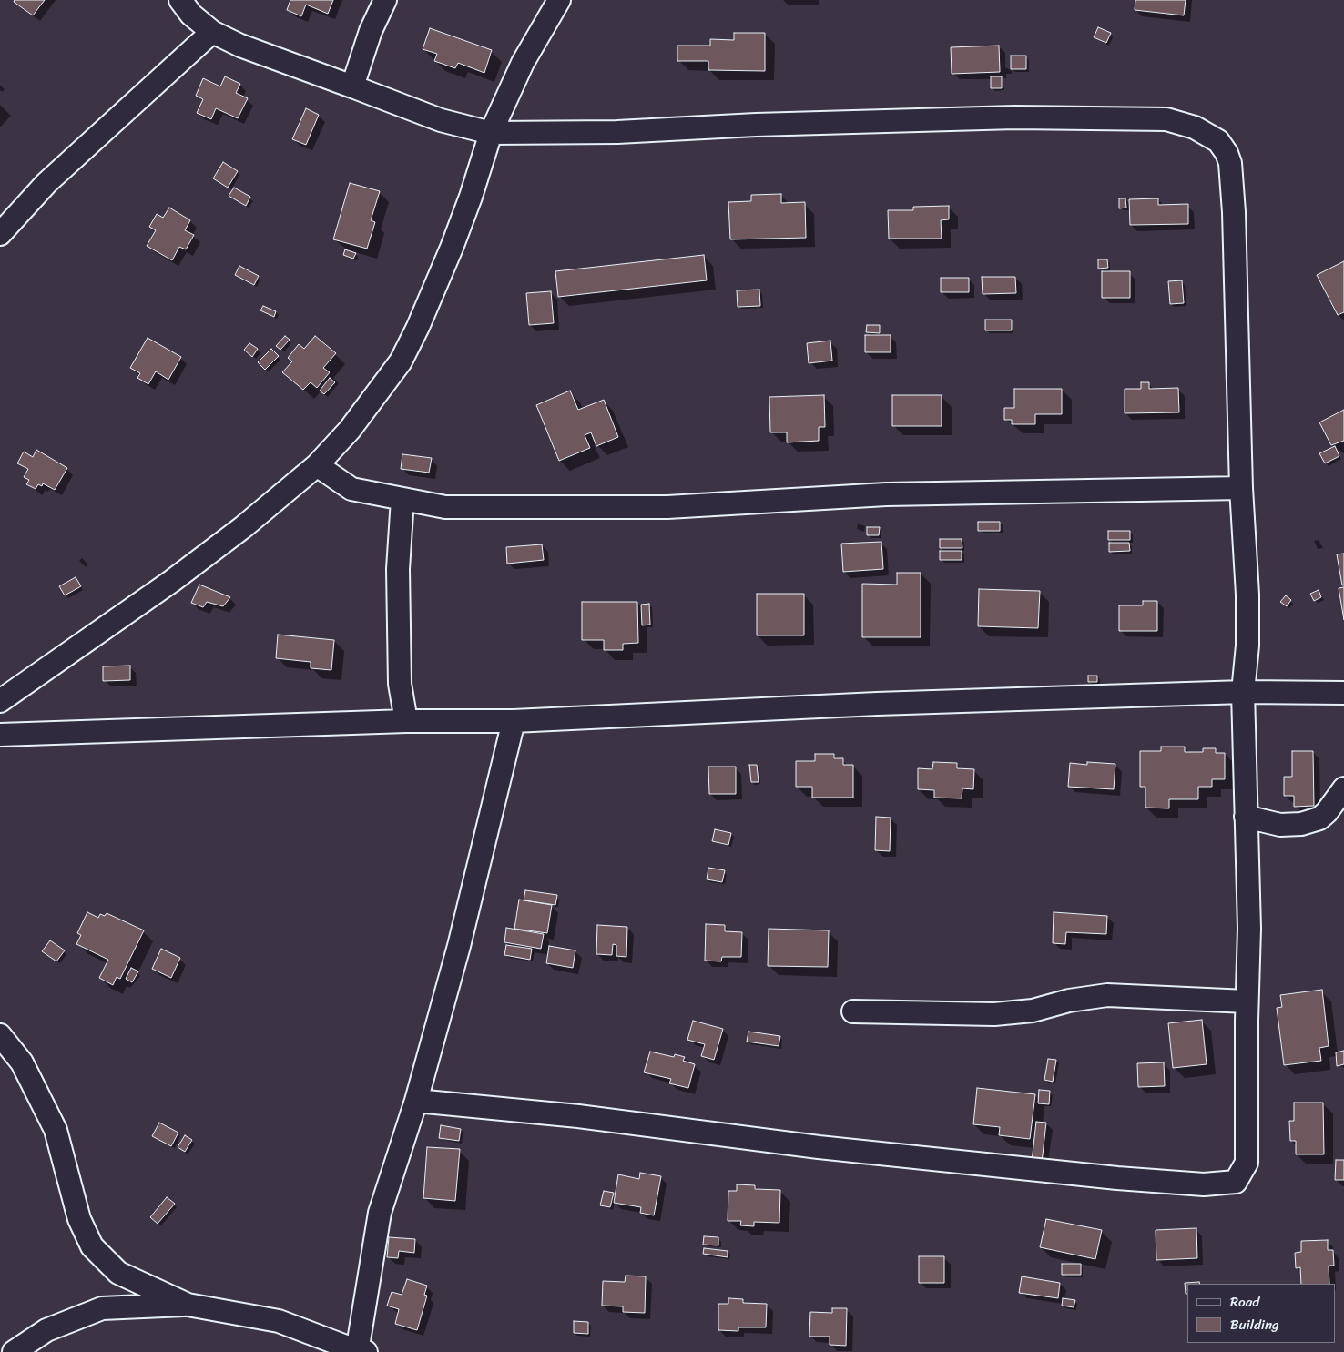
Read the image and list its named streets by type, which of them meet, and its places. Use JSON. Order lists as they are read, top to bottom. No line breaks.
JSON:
{"legend":["Road","Building"]}
